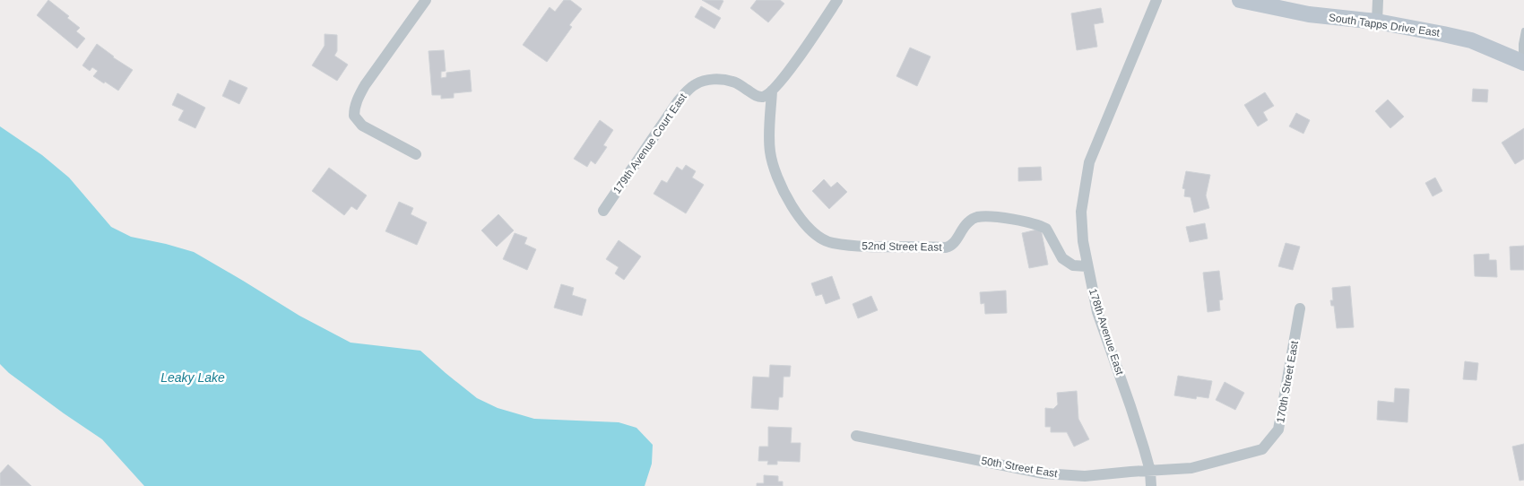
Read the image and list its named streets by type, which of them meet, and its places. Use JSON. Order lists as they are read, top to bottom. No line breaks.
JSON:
{"streets":{"street":["South Tapps Drive East","179th Avenue Court East","52nd Street East","178th Avenue East","170th Street East","50th Street East"]},"crossings":[["179th Avenue Court East","52nd Street East"],["52nd Street East","178th Avenue East"],["178th Avenue East","50th Street East"],["170th Street East","50th Street East"]],"water":["Leaky Lake"]}
